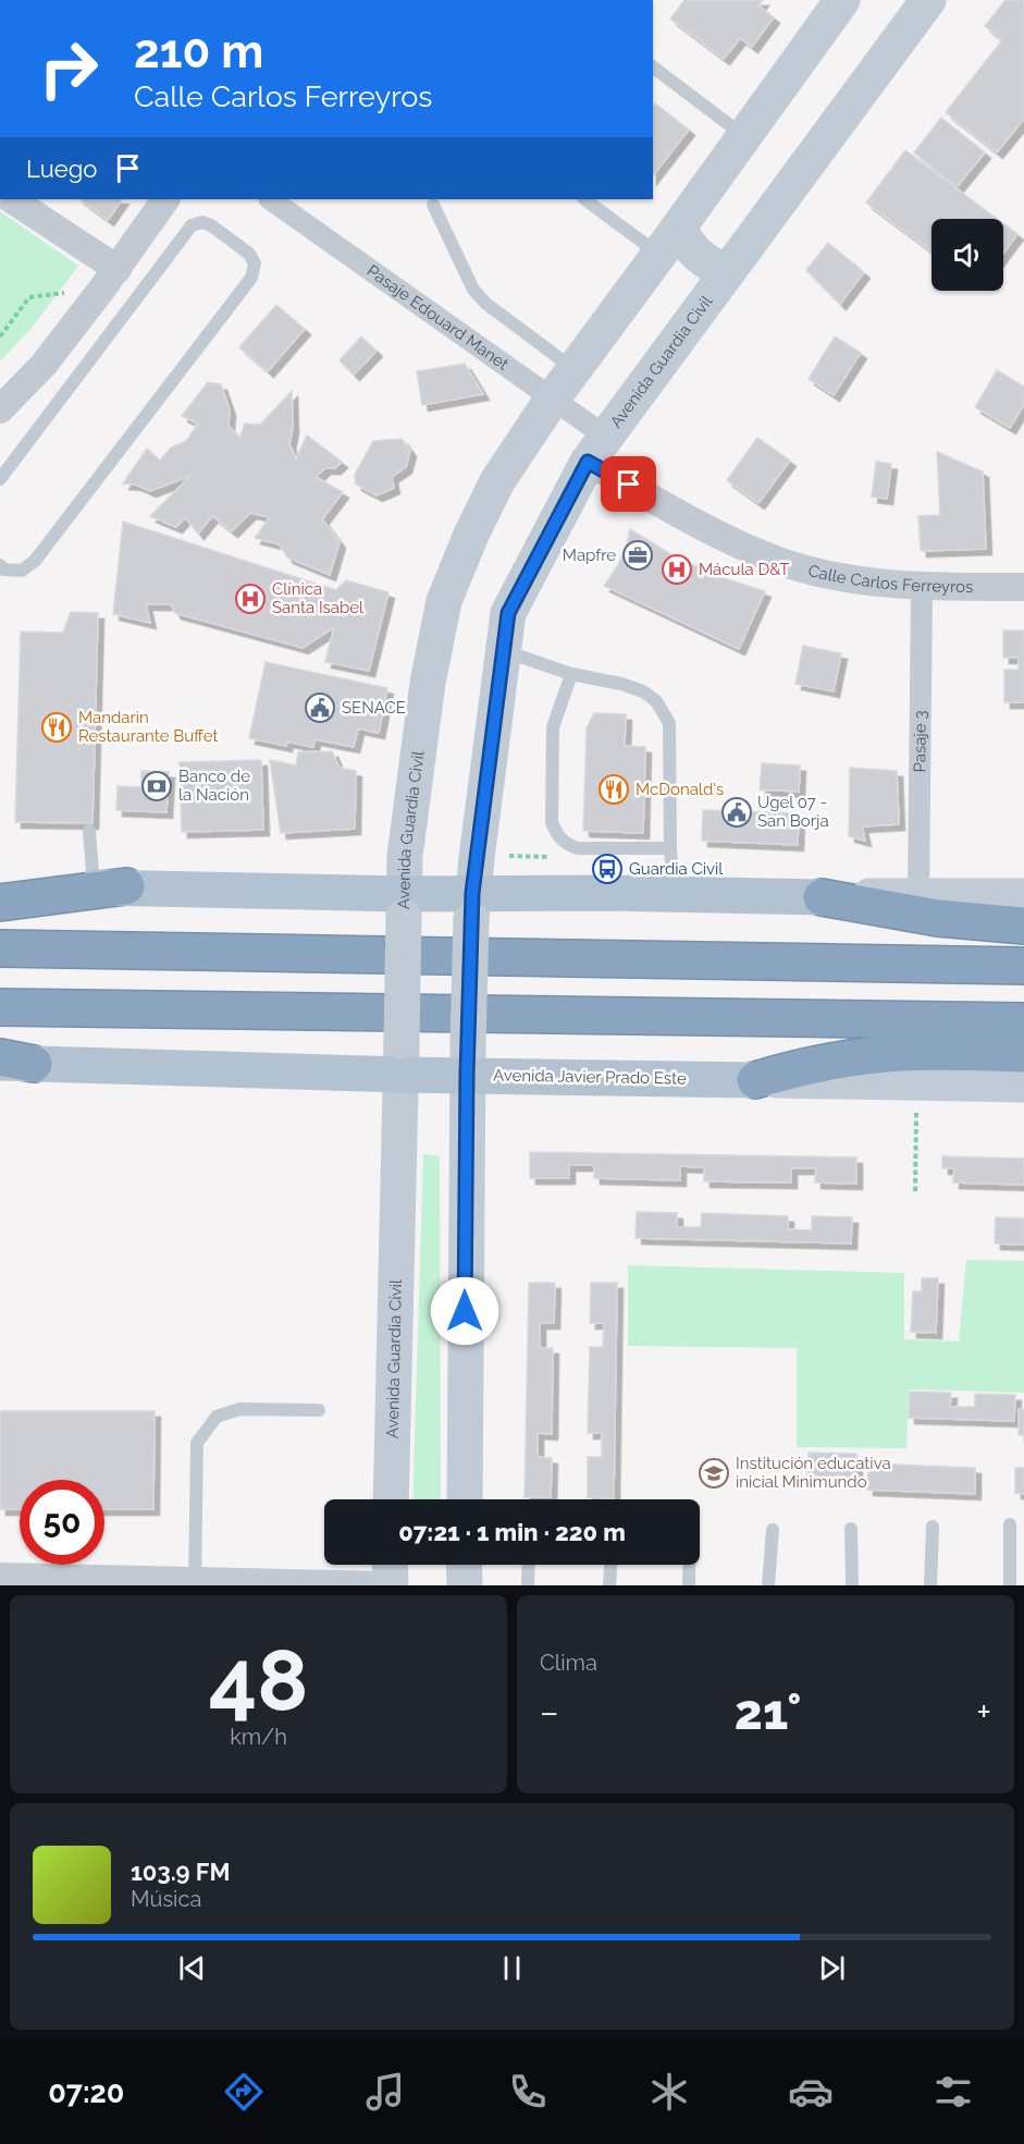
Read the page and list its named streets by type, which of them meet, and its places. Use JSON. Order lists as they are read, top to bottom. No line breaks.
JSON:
{"streets":{"main road":["Avenida Guardia Civil","Avenida Javier Prado Este"],"street":["Pasaje Edouard Manet","Calle Carlos Ferreyros","Pasaje 3"]},"crossings":[["Pasaje Edouard Manet","Avenida Guardia Civil"],["Pasaje Edouard Manet","Calle Carlos Ferreyros"],["Avenida Guardia Civil","Calle Carlos Ferreyros"],["Avenida Guardia Civil","Avenida Javier Prado Este"],["Calle Carlos Ferreyros","Pasaje 3"]],"places":{"office":["Mapfre"],"hospital":["Mácula D&T","Clínica Santa Isabel"],"public building":["SENACE","Ugel 07 - San Borja"],"restaurant":["Mandarin Restaurante Buffet","McDonald's"],"bank":["Banco de la Nación"],"bus stop":["Guardia Civil"],"school or university":["Institución educativa inicial Minimundo"]},"page":{"turn":["210 m","Calle Carlos Ferreyros"],"then":"Luego","limit":"50","trip":"07:21 · 1 min · 220 m","tile":[["48","km/h"],"Clima"],"heat":["−","21°","+"],"song":["103.9 FM","Música"],"tabs":"07:20"}}
